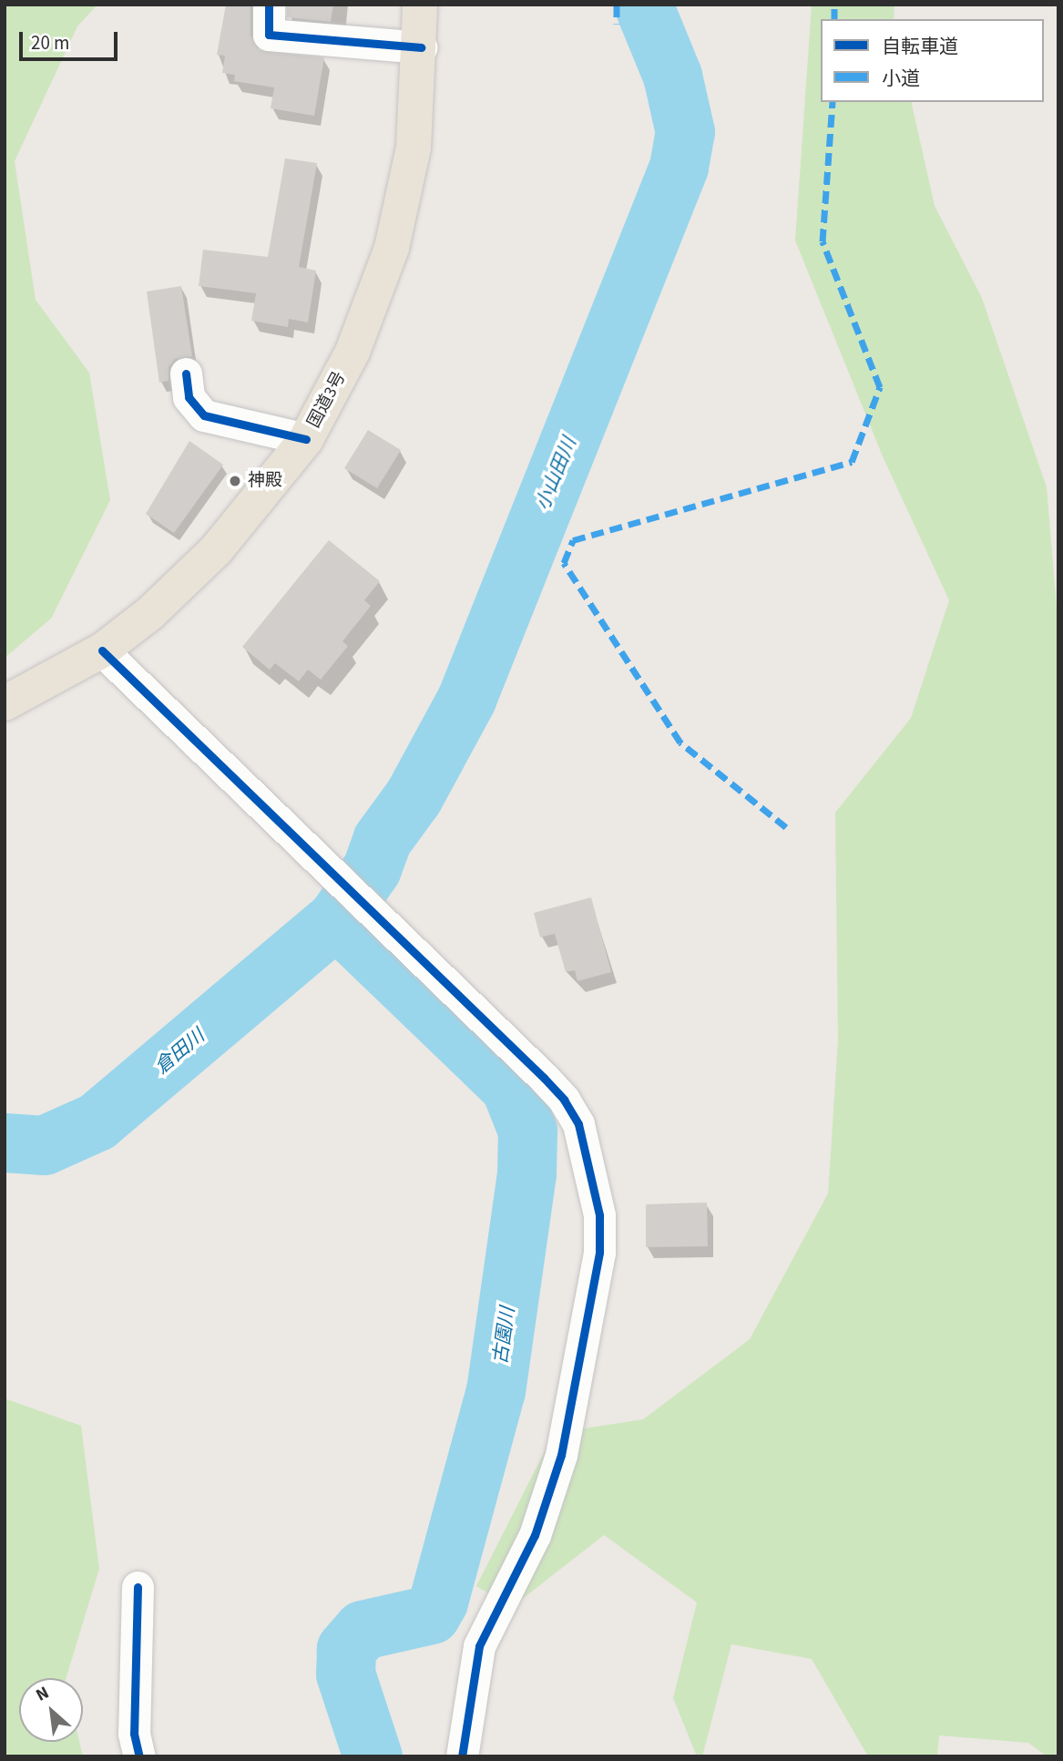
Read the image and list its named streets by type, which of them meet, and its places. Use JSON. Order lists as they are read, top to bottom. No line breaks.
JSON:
{"streets":{"highway":["国道3号"]},"water":["小山田川","倉田川","古園川"],"places":["神殿"],"legend":["自転車道","小道"],"scale_bar":"20 m","north":"top left"}
